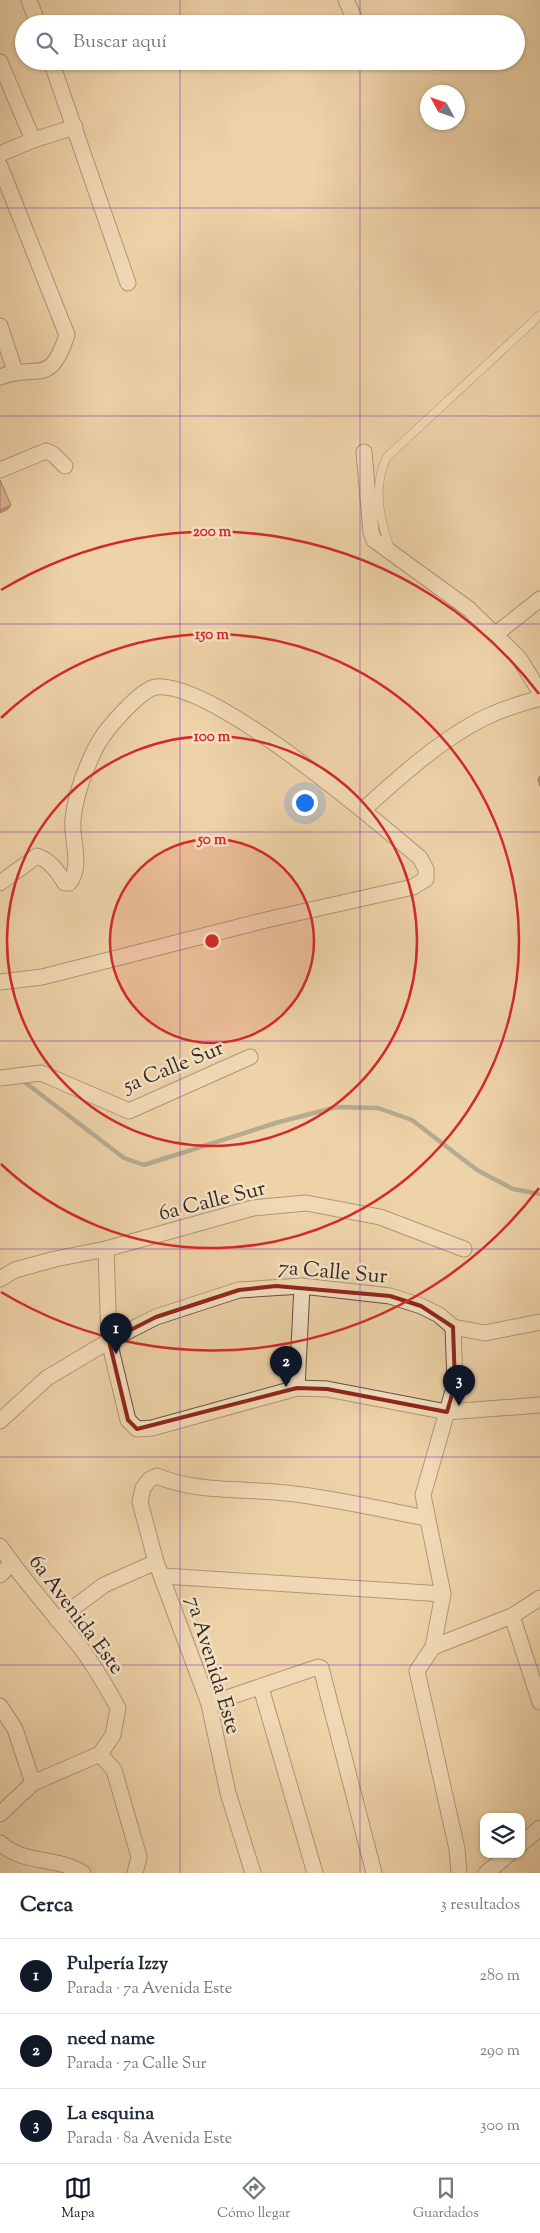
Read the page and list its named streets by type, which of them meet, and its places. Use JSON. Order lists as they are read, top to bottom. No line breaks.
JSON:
{"streets":{"street":["5a Calle Sur","6a Calle Sur","7a Calle Sur","6a Avenida Este","7a Avenida Este"]},"north":"top left","page":{"search":"Buscar aquí","pins":["1","2","3"],"heading":["Cerca","3 resultados"],"list":[{"mark":"1","name":"Pulpería Izzy","note":"Parada · 7a Avenida Este","value":"280 m"},{"mark":"2","name":"need name","note":"Parada · 7a Calle Sur","value":"290 m"},{"mark":"3","name":"La esquina","note":"Parada · 8a Avenida Este","value":"300 m"}],"nav":["Mapa","Cómo llegar","Guardados"]},"rings":["200 m","150 m","100 m","50 m"]}
